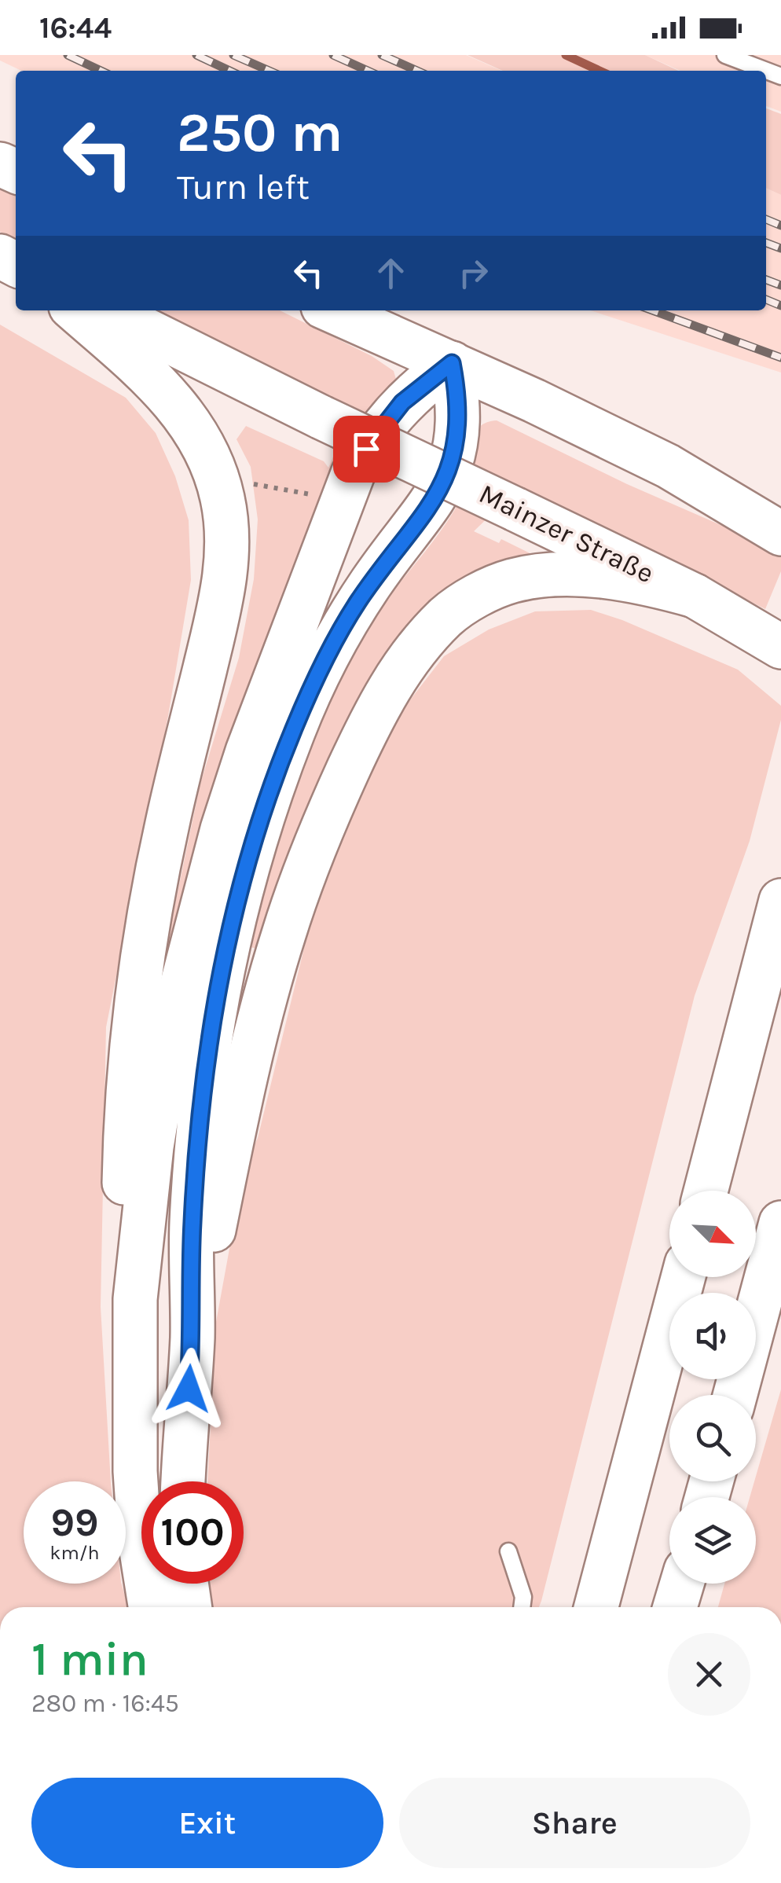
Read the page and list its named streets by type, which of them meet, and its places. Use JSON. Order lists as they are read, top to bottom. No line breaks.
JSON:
{"streets":{"main road":["Mainzer Straße"]},"north":"bottom right","page":{"status":"16:44","turn":["250 m","Turn left"],"speed":"99 km/h","limit":"100","heading":["1 min","280 m · 16:45"],"buttons":["Exit","Share"]}}
